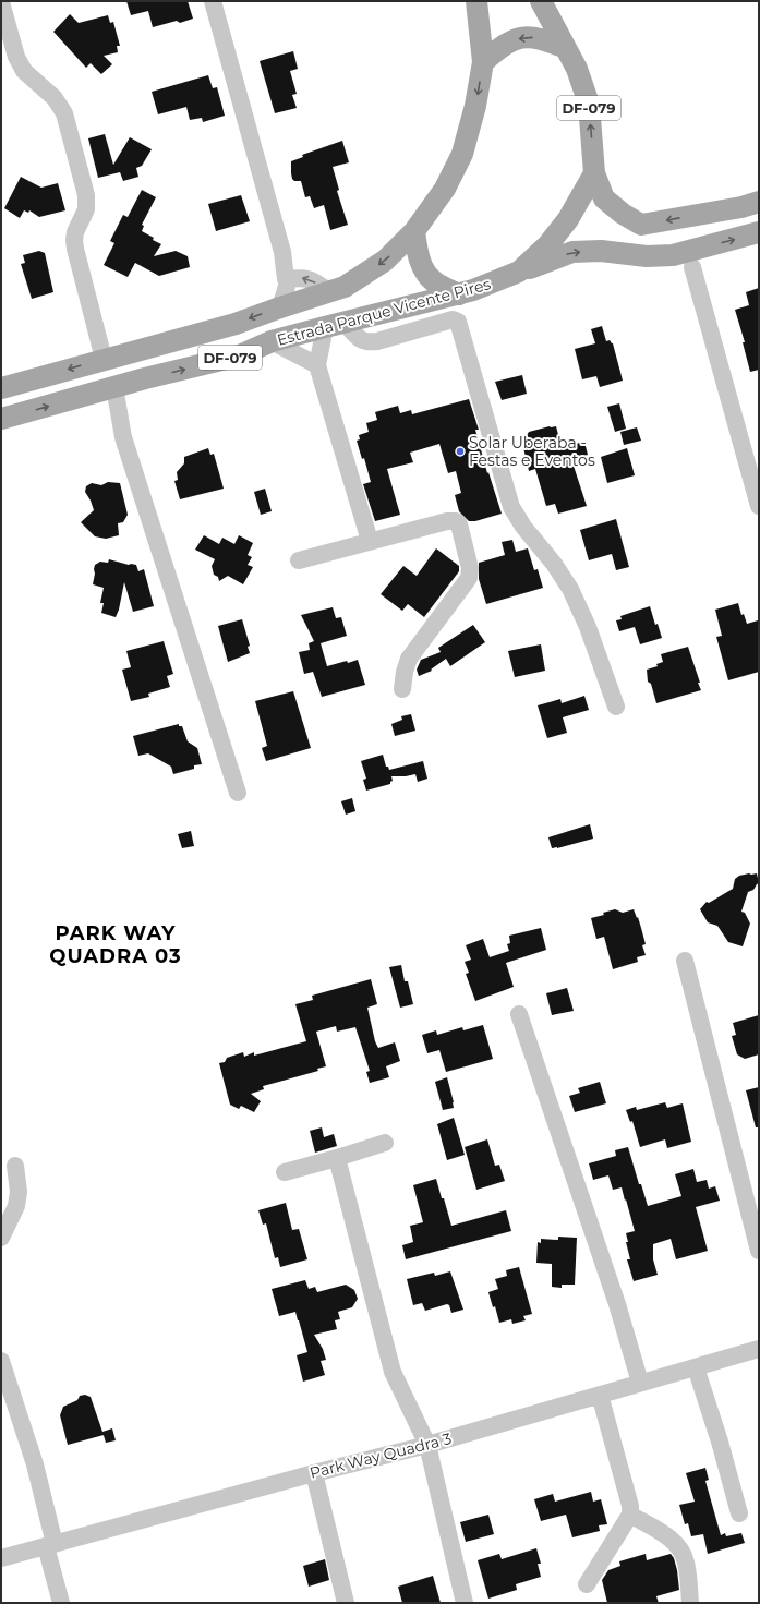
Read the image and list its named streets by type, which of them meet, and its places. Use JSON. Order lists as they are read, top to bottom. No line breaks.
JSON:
{"streets":{"main road":["DF-079","Estrada Parque Vicente Pires"],"street":["Park Way Quadra 3"]},"crossings":[["DF-079","Estrada Parque Vicente Pires"]],"districts":["PARK WAY QUADRA 03"],"places":["Solar Uberaba - Festas e Eventos"]}
